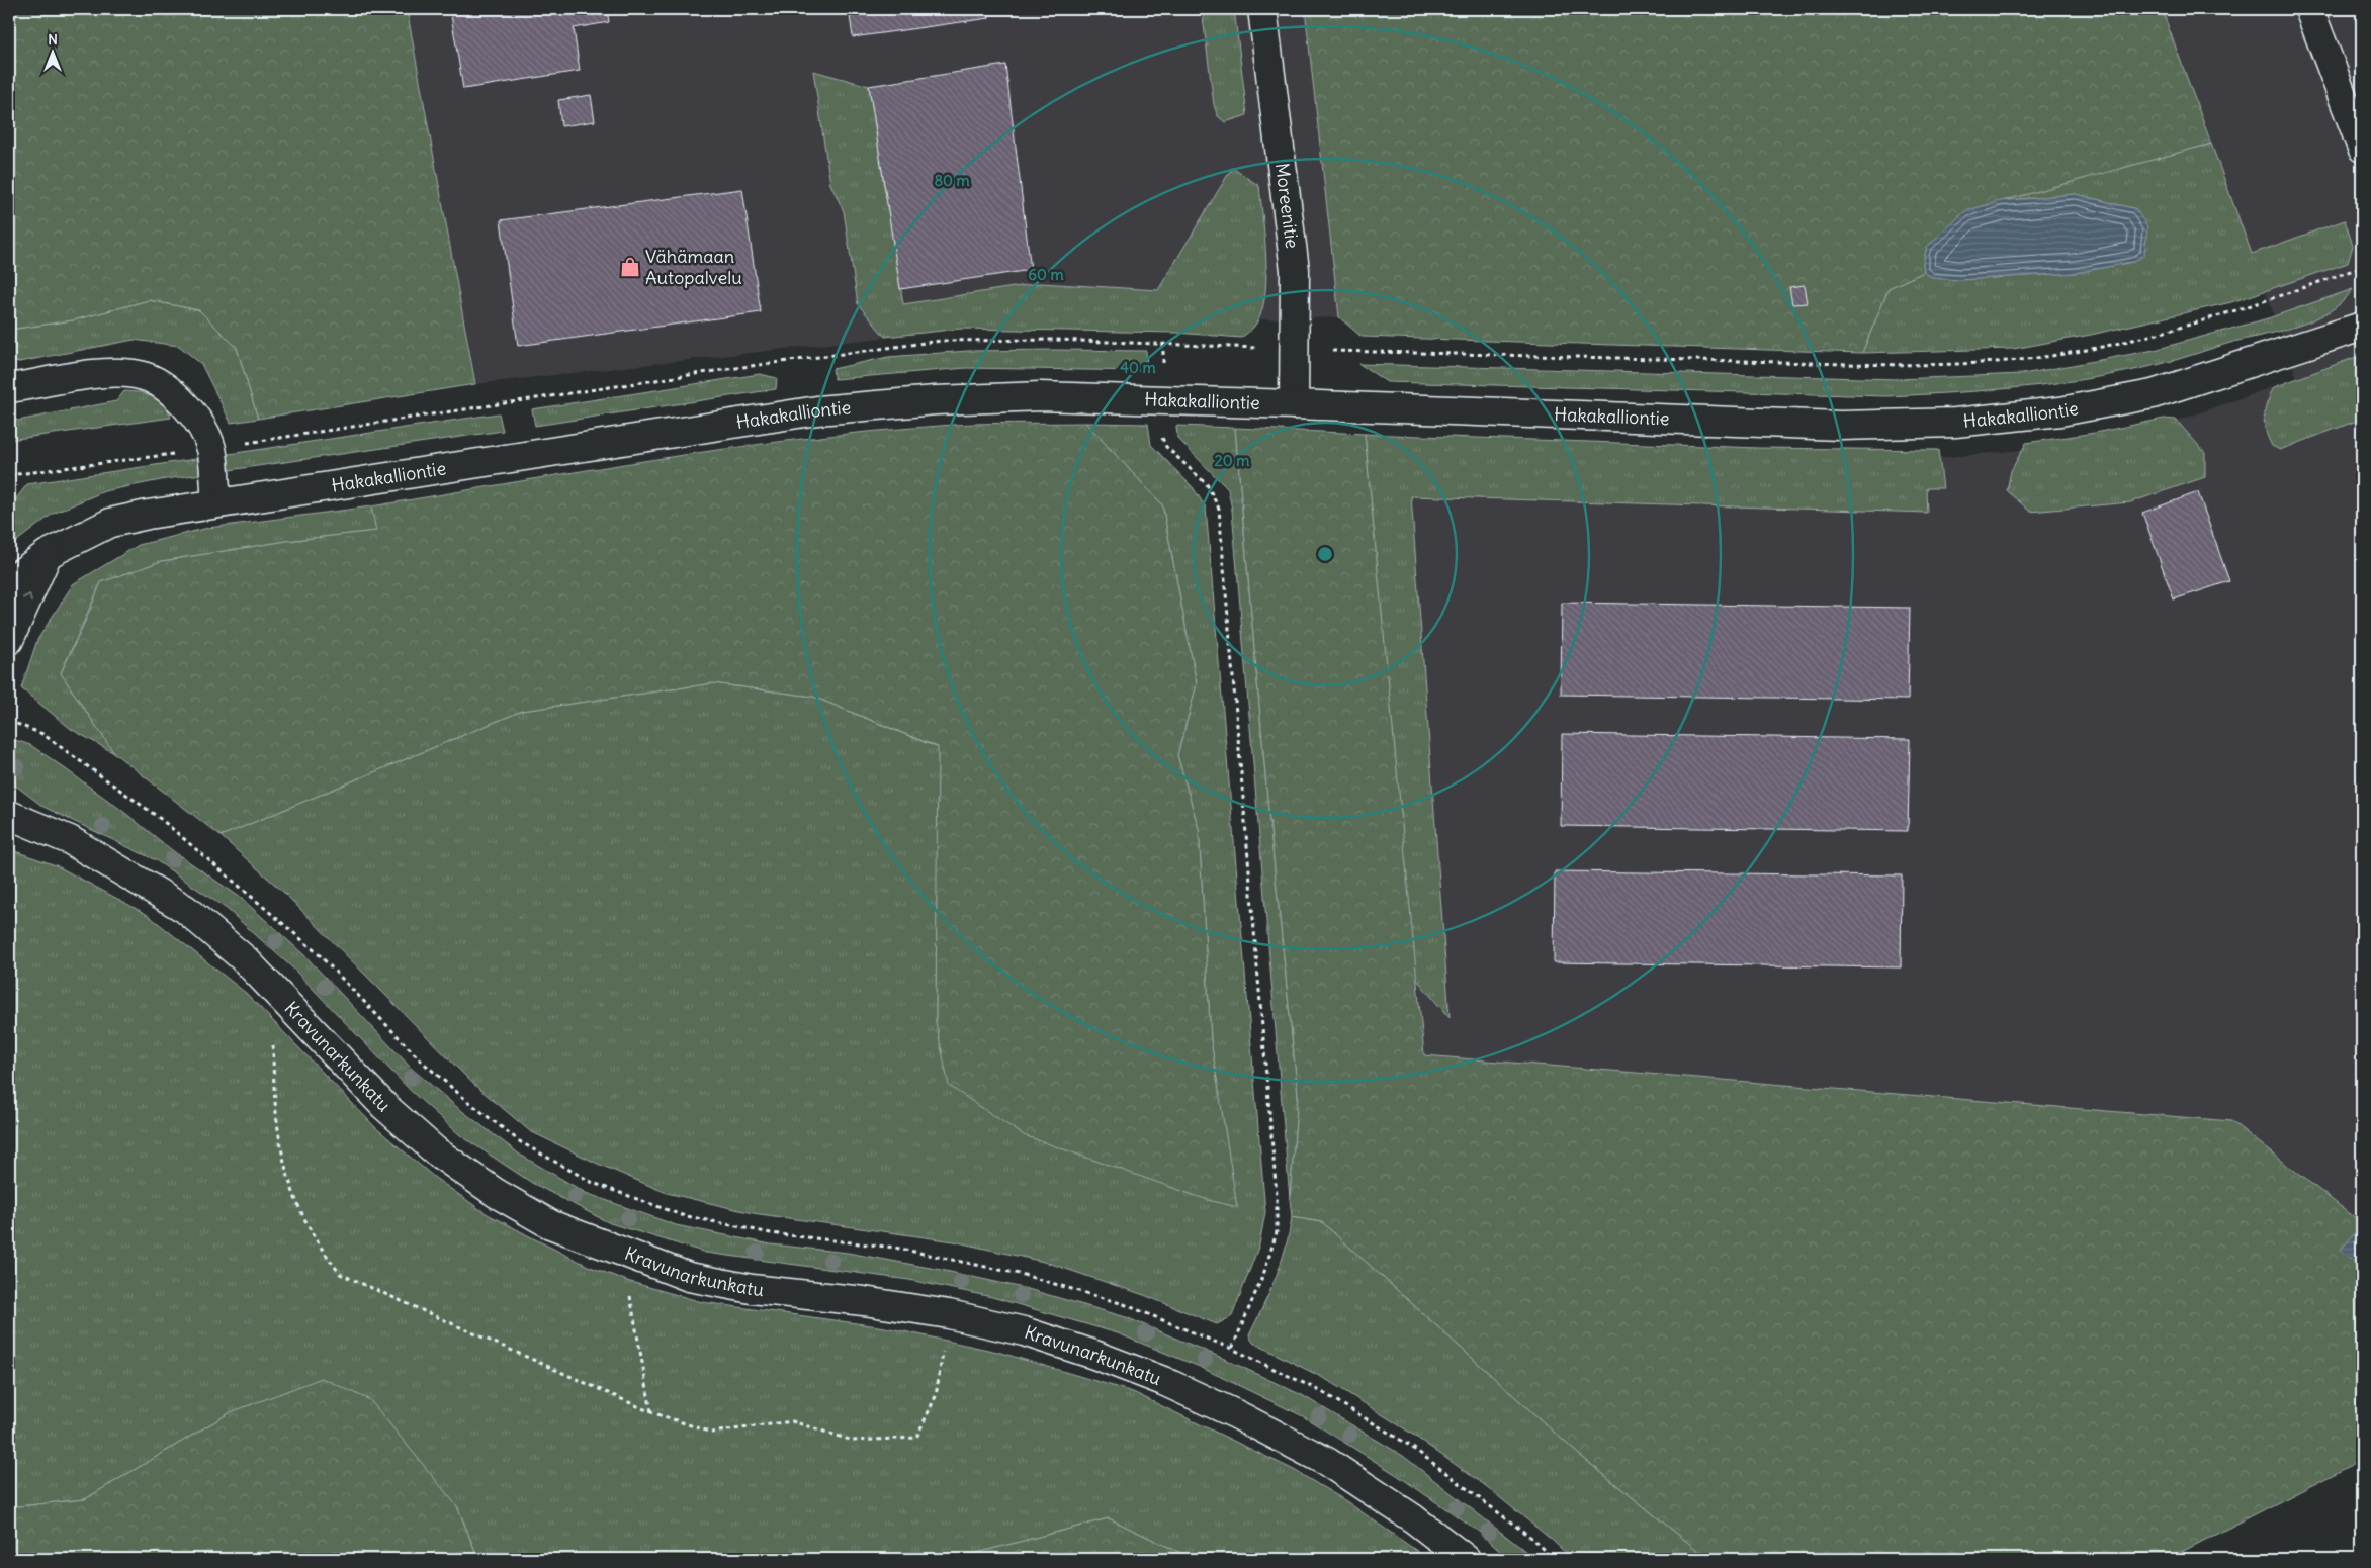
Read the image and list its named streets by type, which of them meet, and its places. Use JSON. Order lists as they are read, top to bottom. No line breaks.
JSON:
{"streets":{"street":["Moreenitie","Hakakalliontie","Kravunarkunkatu"]},"crossings":[["Moreenitie","Hakakalliontie"]],"places":{"shop":["Vähämaan Autopalvelu"]},"north":"top","rings":["80 m","60 m","40 m","20 m"]}
